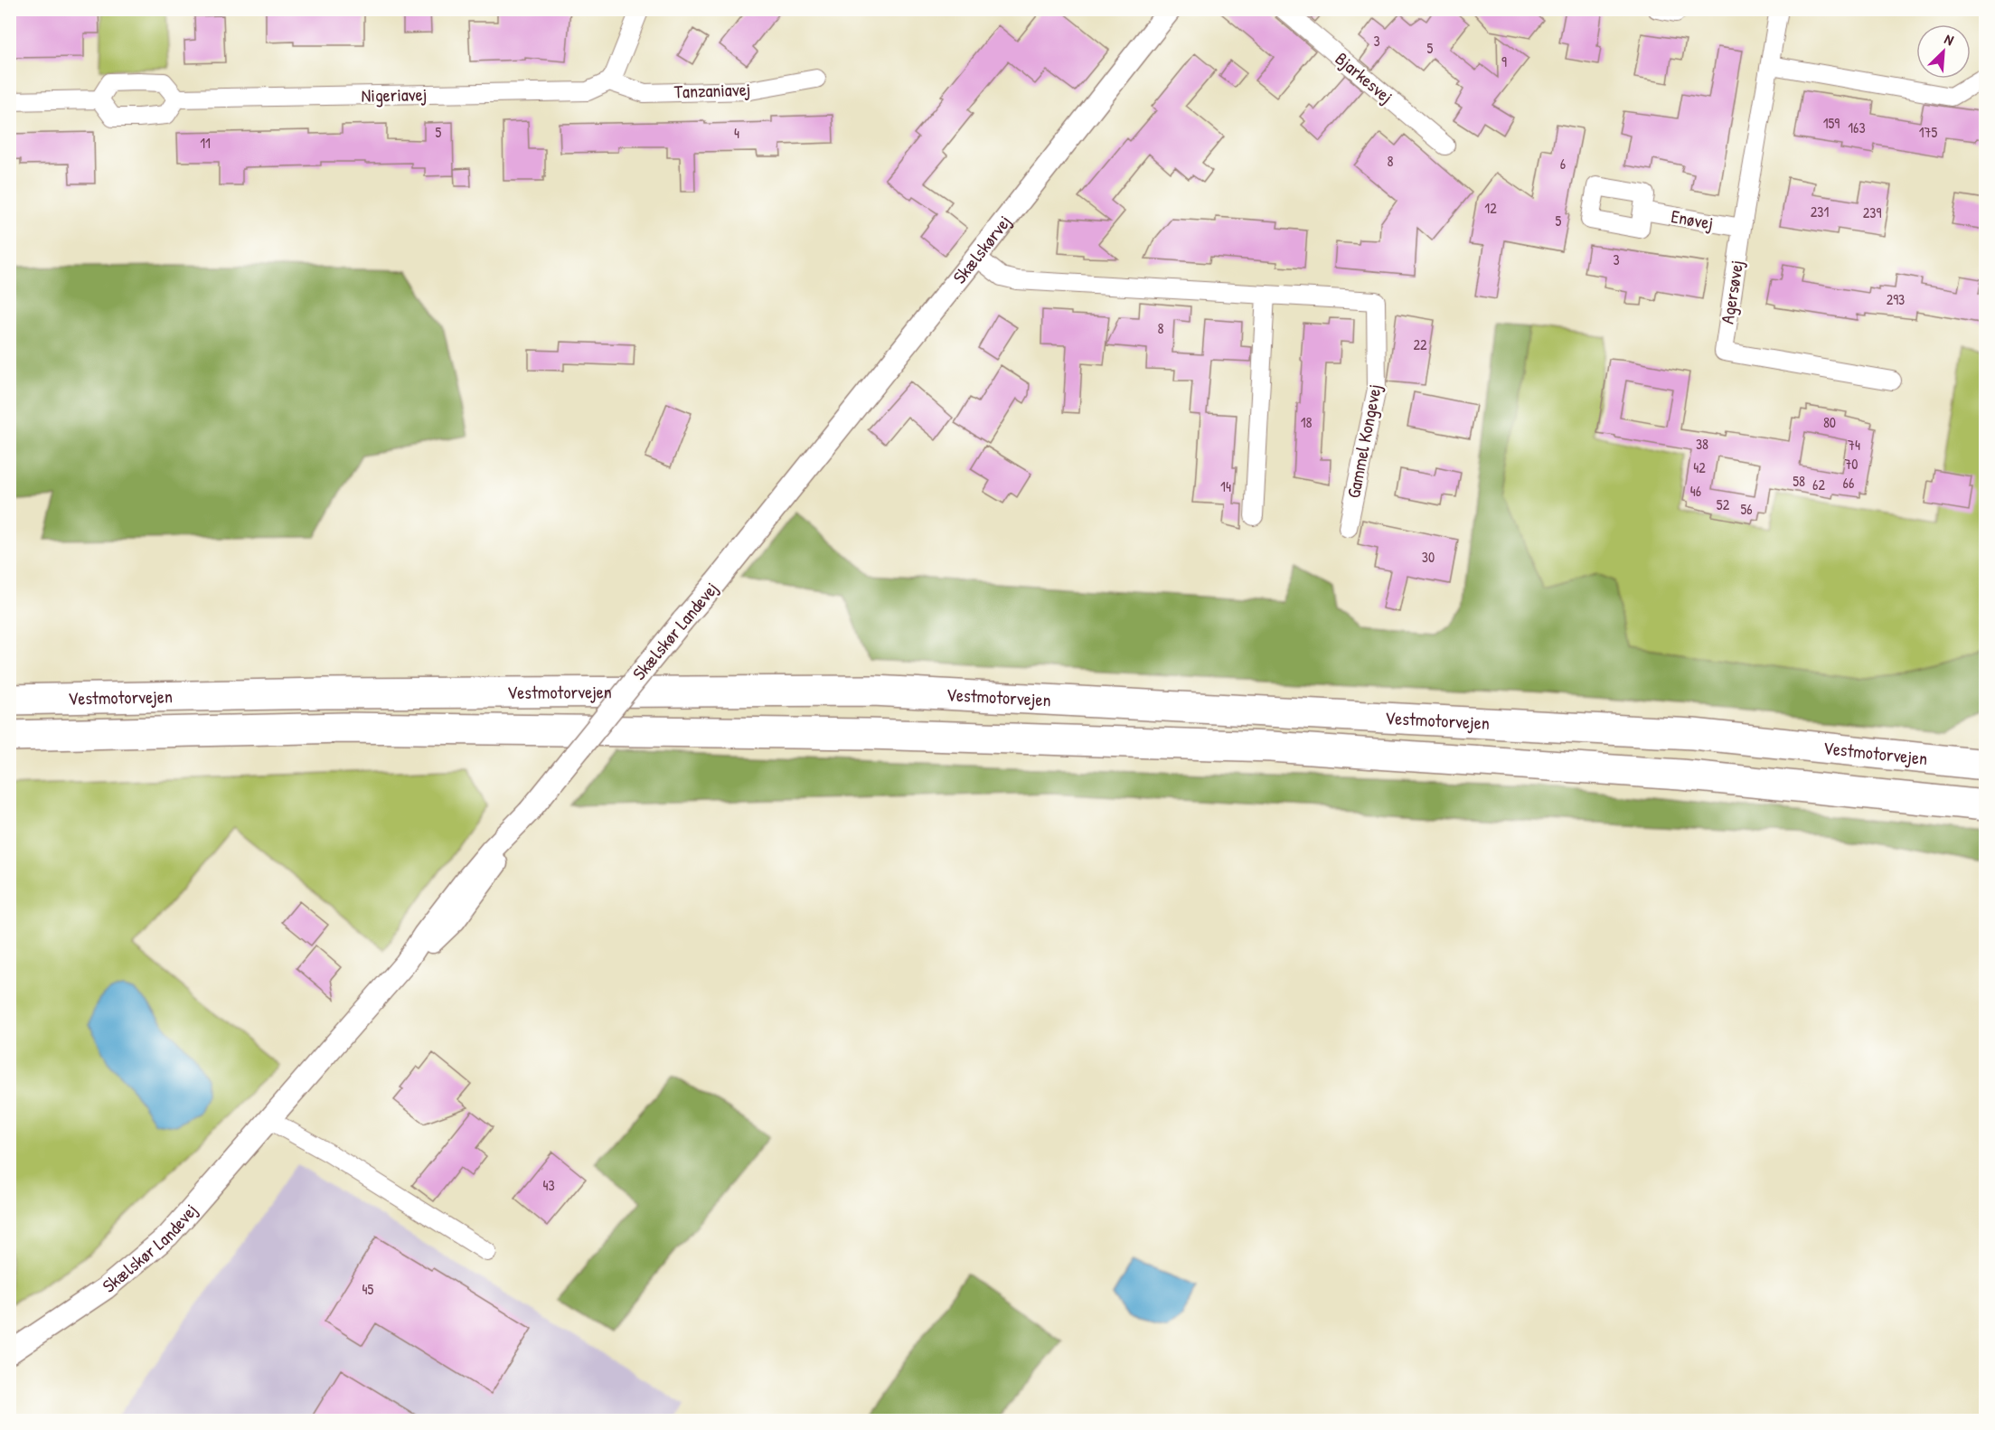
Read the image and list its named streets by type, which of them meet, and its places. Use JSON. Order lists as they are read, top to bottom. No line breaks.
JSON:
{"streets":{"highway":["Vestmotorvejen"],"street":["Bjarkesvej","Tanzaniavej","Nigeriavej","Enøvej","Skælskørvej","Agersøvej","Gammel Kongevej","Skælskør Landevej"]},"crossings":[["Tanzaniavej","Nigeriavej"],["Enøvej","Agersøvej"],["Skælskørvej","Gammel Kongevej"],["Skælskørvej","Skælskør Landevej"]],"house_numbers":["3","5","9","159","163","5","175","4","11","8","6","12","231","239","5","3","293","8","22","18","80","38","74","70","42","58","66","62","14","46","52","56","30","43","45"],"north":"top right"}
